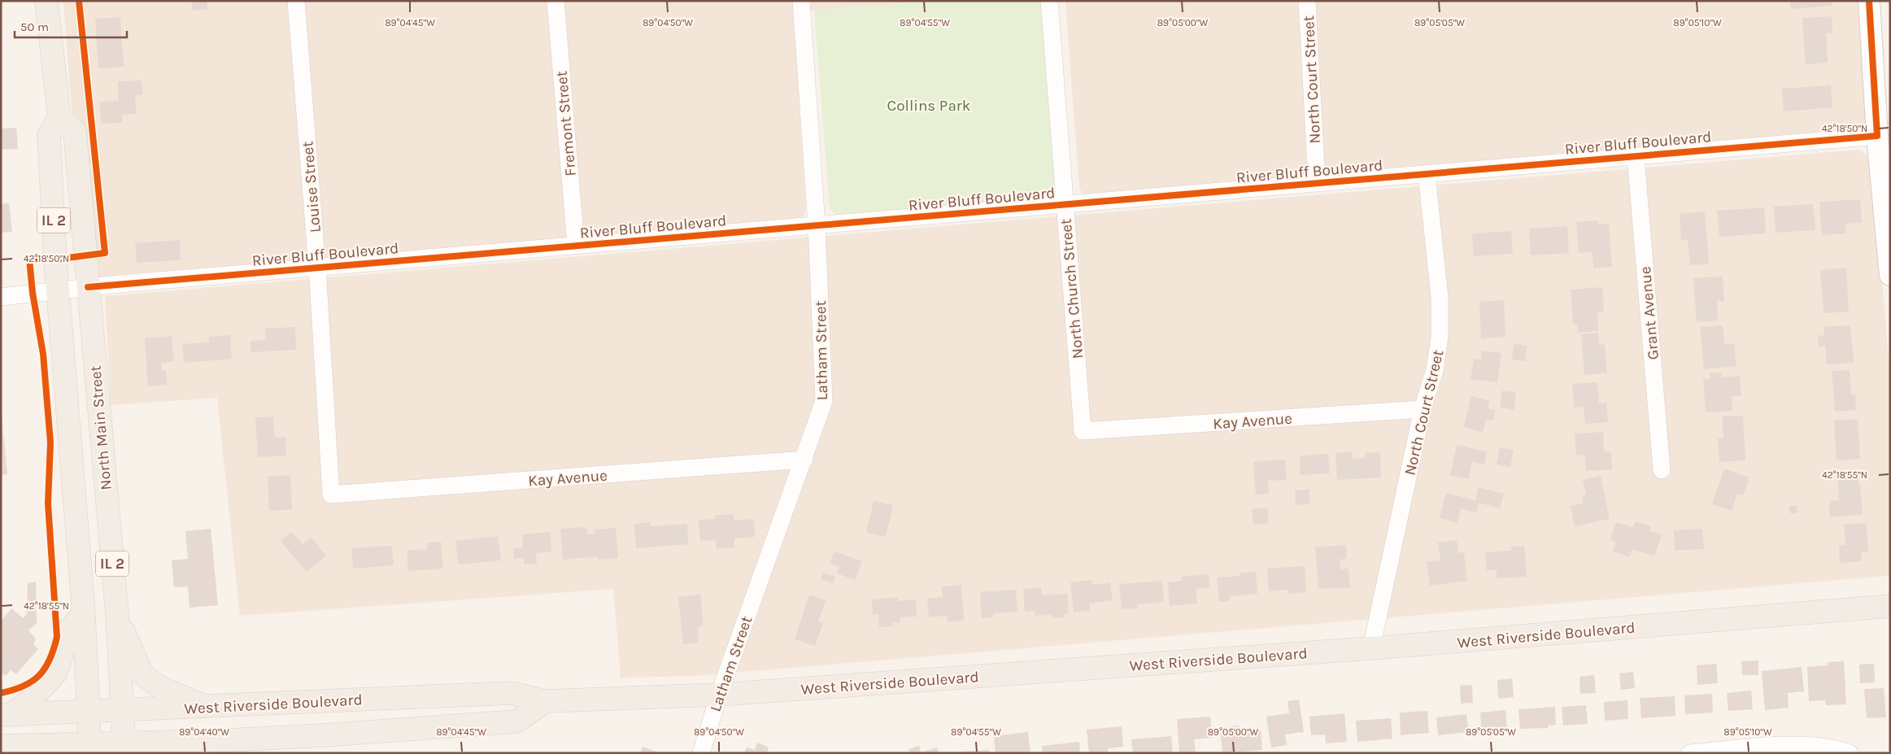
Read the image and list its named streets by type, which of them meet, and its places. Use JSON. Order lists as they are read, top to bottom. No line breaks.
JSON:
{"streets":{"main road":["IL 2","North Main Street","West Riverside Boulevard"],"street":["North Court Street","Fremont Street","River Bluff Boulevard","Louise Street","North Church Street","Grant Avenue","Latham Street","Kay Avenue"]},"crossings":[["North Court Street","River Bluff Boulevard"],["North Court Street","Kay Avenue"],["North Court Street","West Riverside Boulevard"],["Fremont Street","River Bluff Boulevard"],["River Bluff Boulevard","Louise Street"],["River Bluff Boulevard","North Church Street"],["River Bluff Boulevard","Grant Avenue"],["River Bluff Boulevard","Latham Street"],["River Bluff Boulevard","North Main Street"],["Louise Street","Kay Avenue"],["North Church Street","Kay Avenue"],["Latham Street","Kay Avenue"],["Latham Street","West Riverside Boulevard"],["North Main Street","West Riverside Boulevard"]],"parks":["Collins Park"],"scale_bar":"50 m","coordinates":["89°04'45\"W","89°04'50\"W","89°04'55\"W","89°05'00\"W","89°05'05\"W","89°05'10\"W","42°18'50\"N","42°18'55\"N","89°04'40\"W"]}
